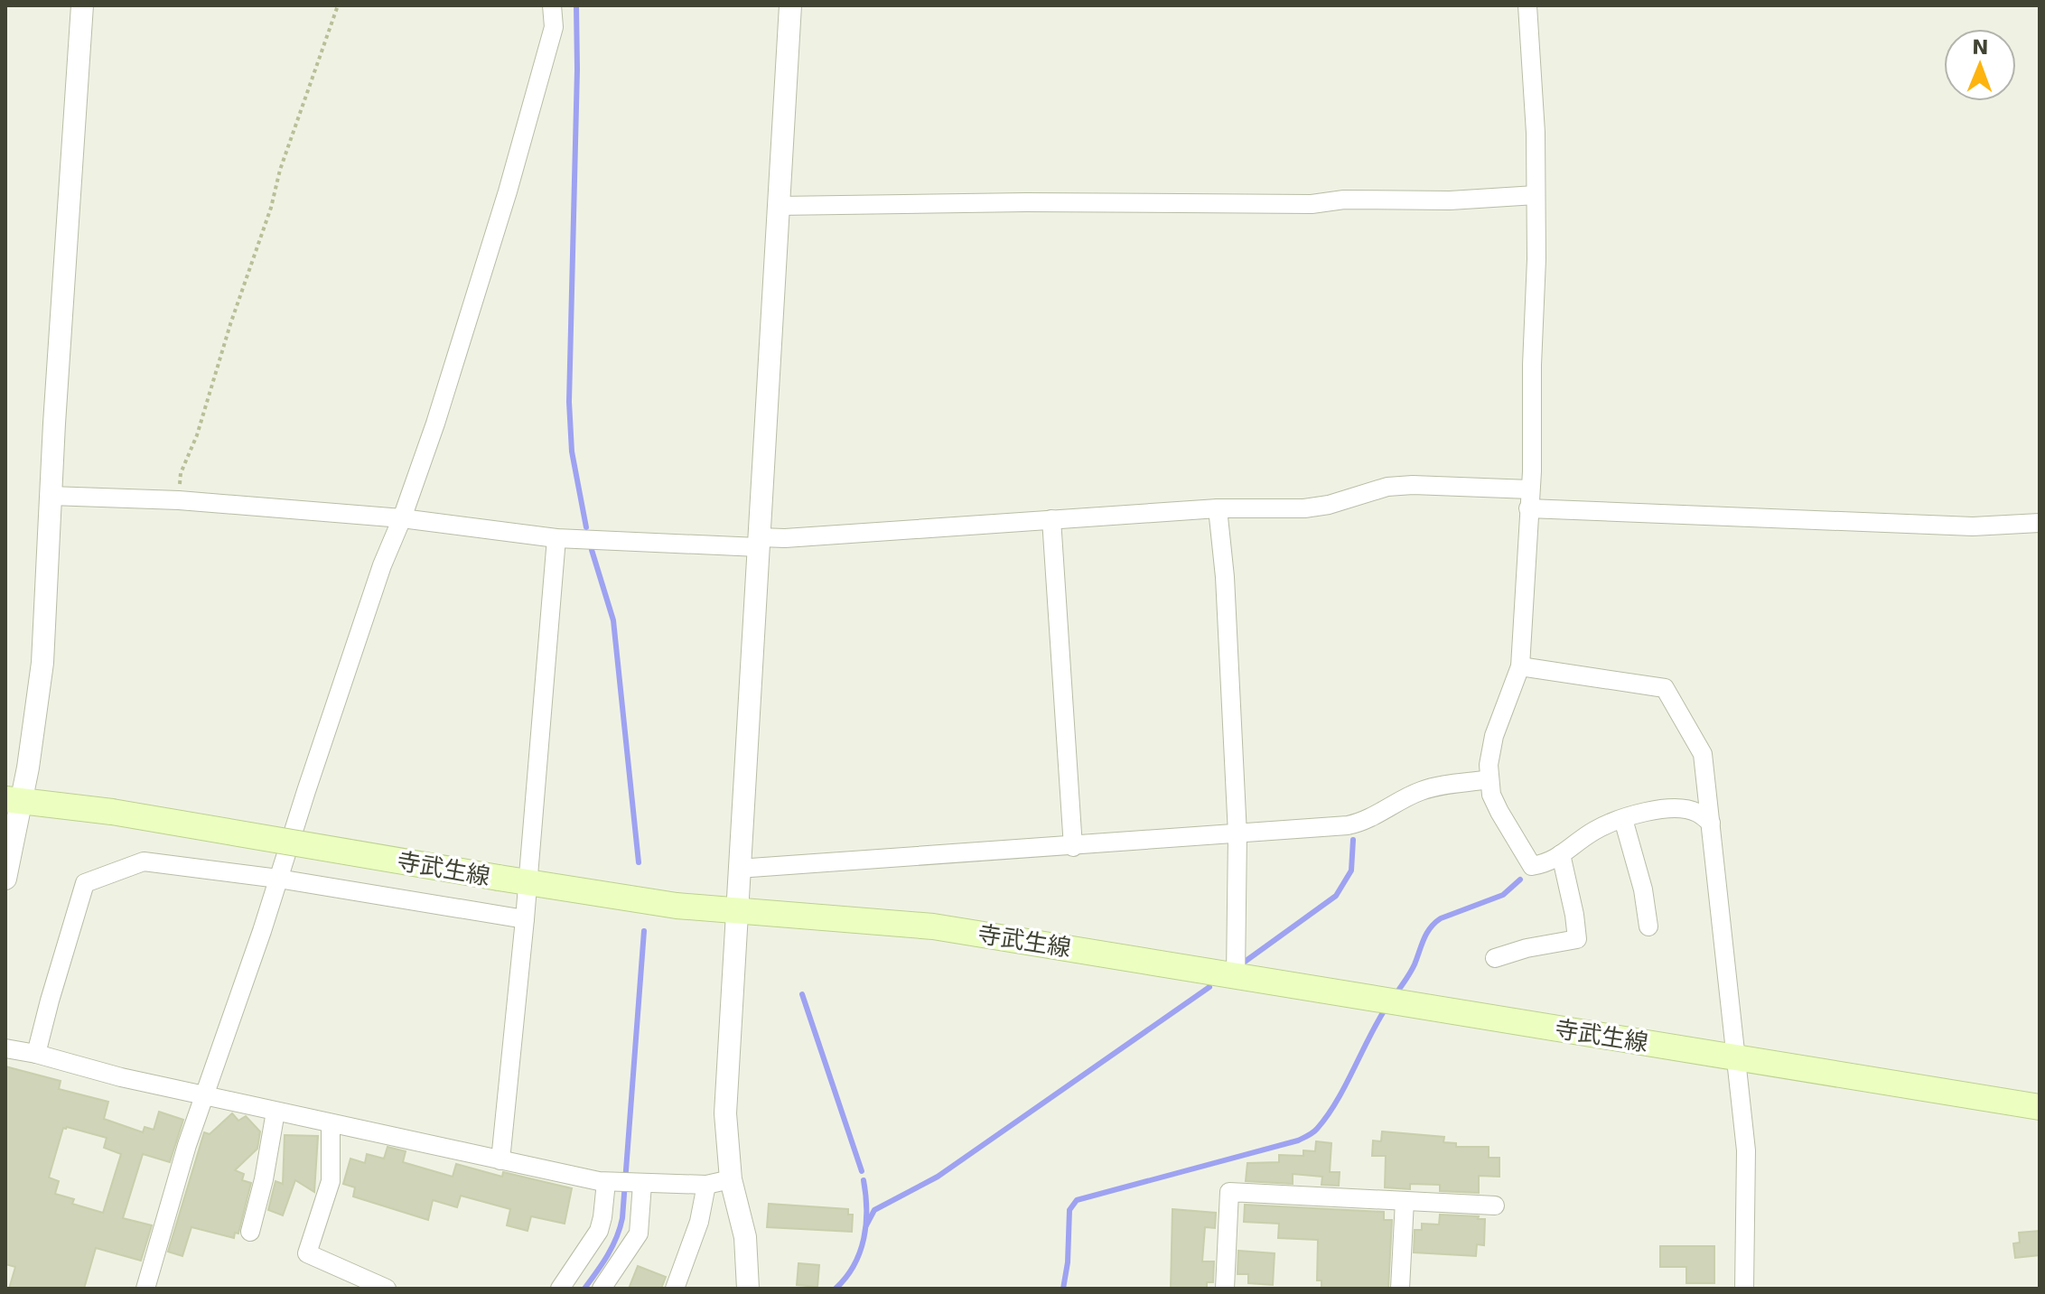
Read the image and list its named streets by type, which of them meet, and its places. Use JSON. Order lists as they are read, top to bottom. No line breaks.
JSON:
{"streets":{"main road":["寺武生線"]},"north":"top"}
